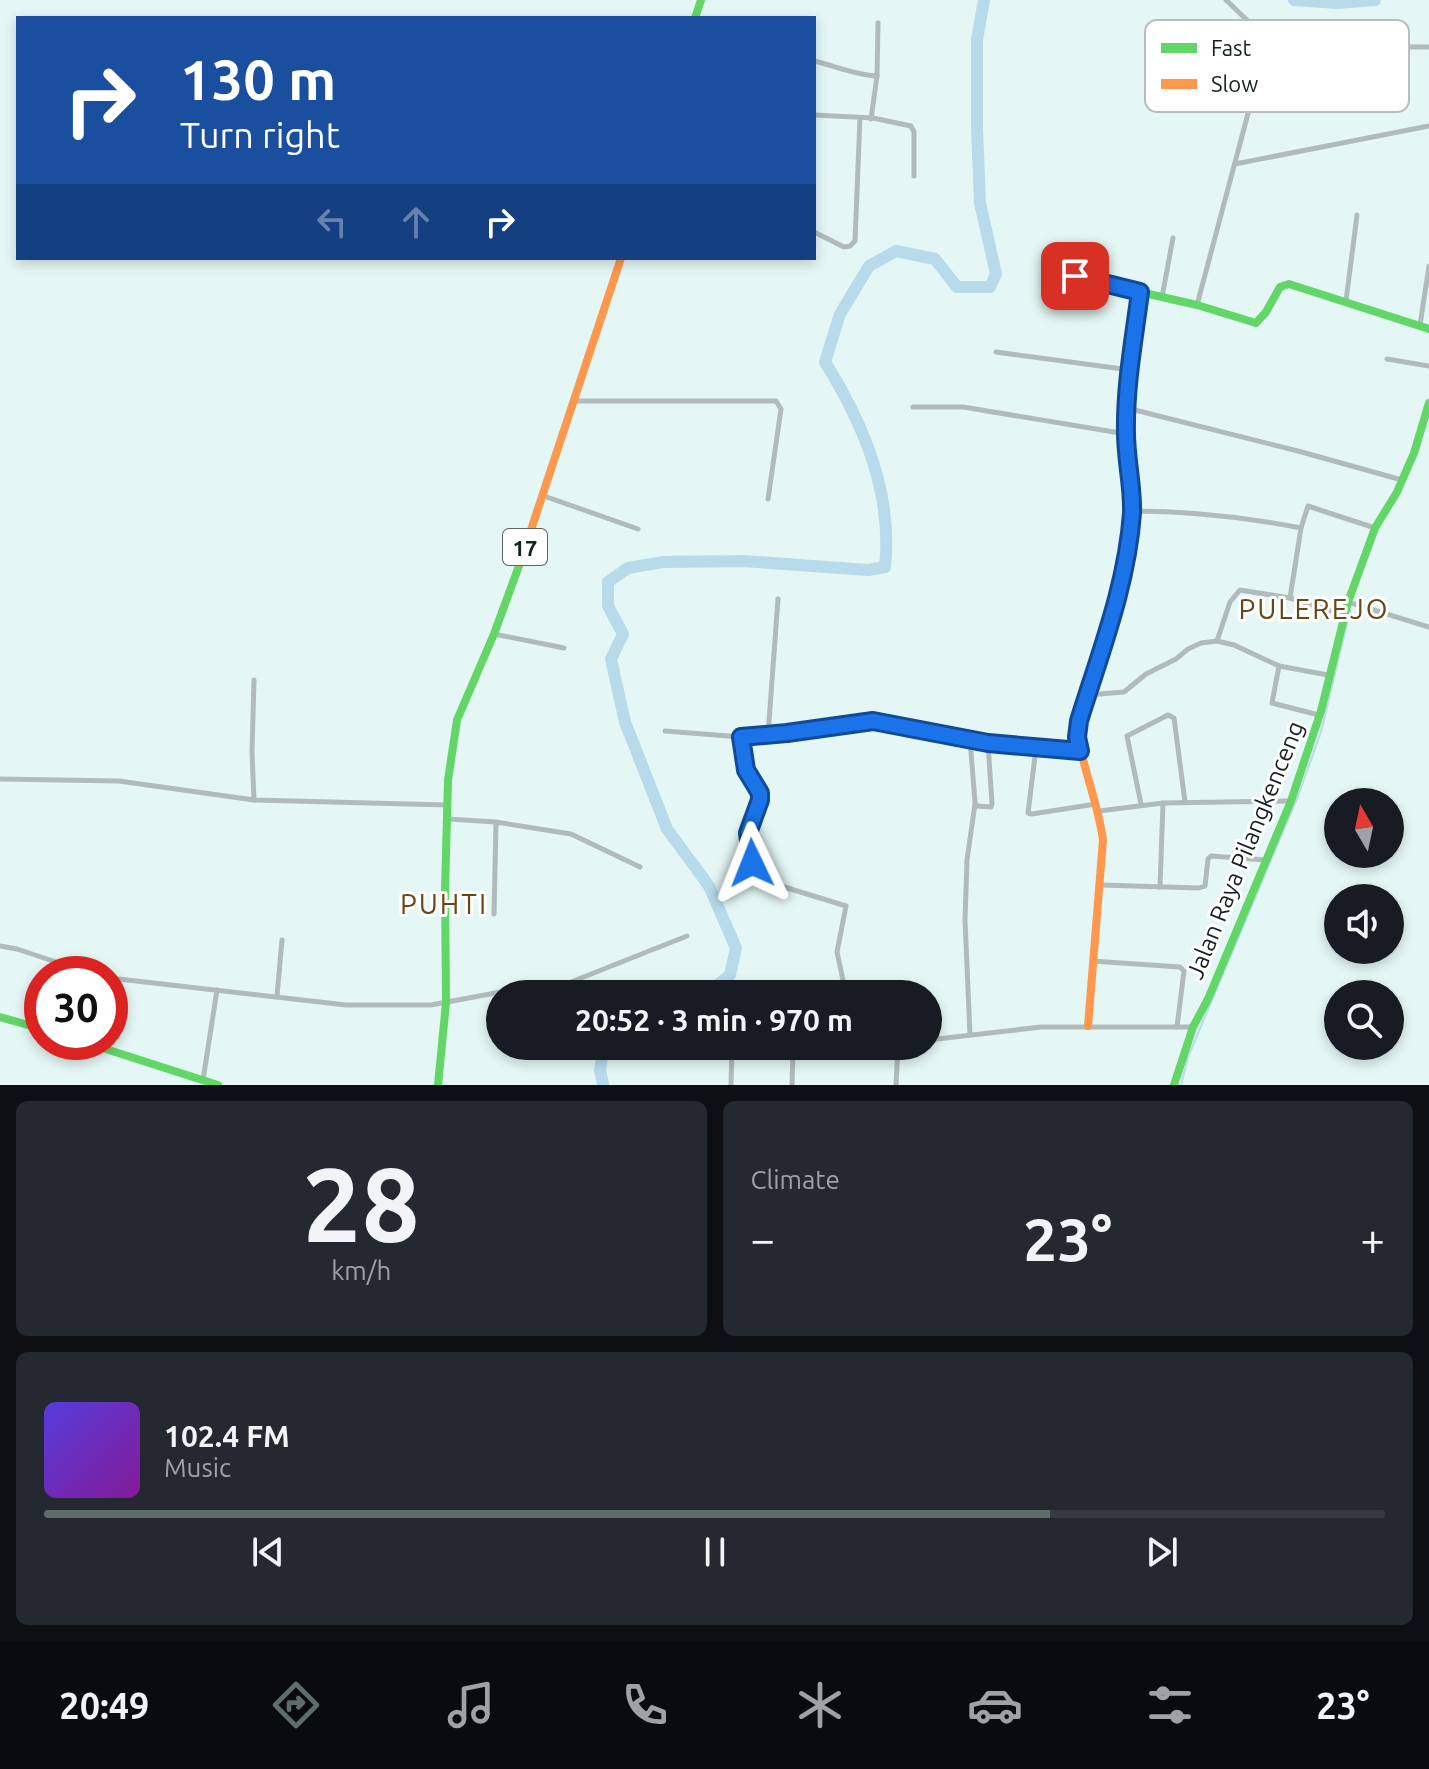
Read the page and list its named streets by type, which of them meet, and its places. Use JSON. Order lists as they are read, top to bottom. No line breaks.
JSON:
{"streets":{"main road":["17","Jalan Raya Pilangkenceng"]},"districts":["PULEREJO","PUHTI"],"legend":["Fast","Slow"],"north":"top","page":{"turn":["130 m","Turn right"],"limit":"30","trip":"20:52 · 3 min · 970 m","tile":[["28","km/h"],"Climate"],"heat":["−","23°","+"],"song":["102.4 FM","Music"],"tabs":["20:49","23°"]}}
